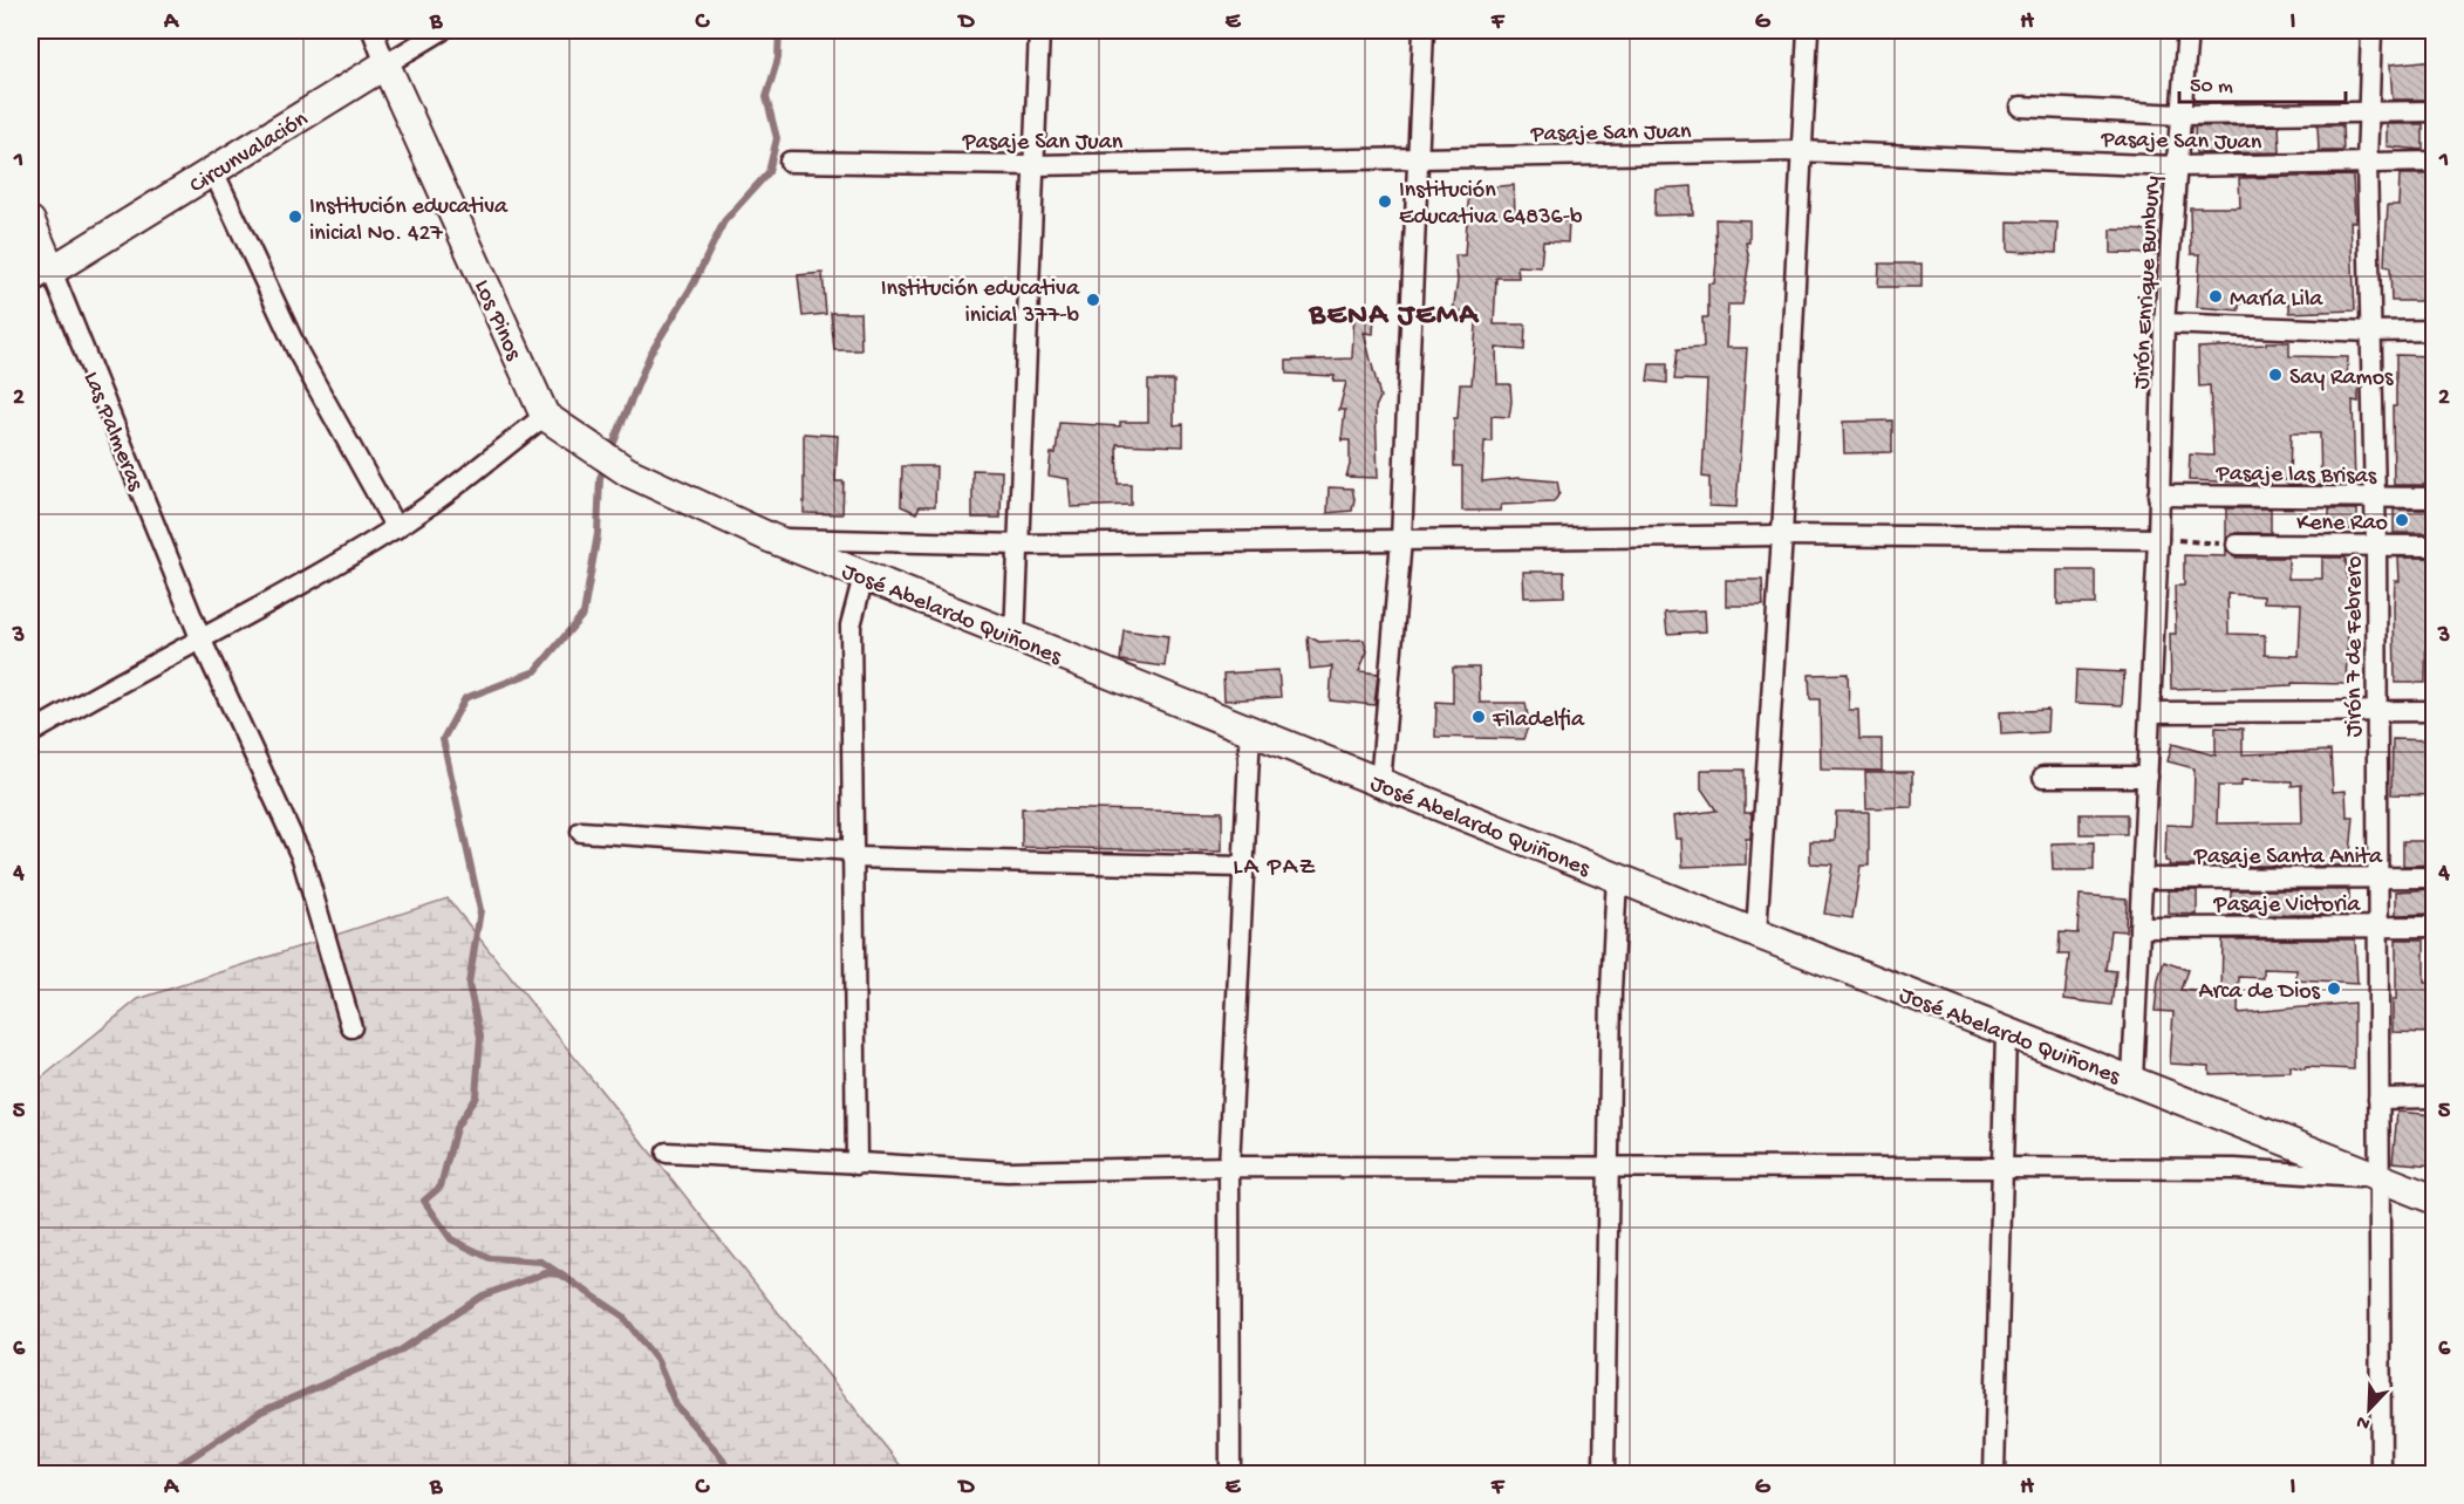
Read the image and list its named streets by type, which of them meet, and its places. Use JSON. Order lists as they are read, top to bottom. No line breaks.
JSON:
{"streets":{"street":["Pasaje San Juan","Circunvalación","Jirón Enrique Bunbury","Los Pinos","Las Palmeras","Pasaje las Brisas","José Abelardo Quiñones","Jirón 7 de Febrero","Pasaje Santa Anita","Pasaje Victoria"]},"crossings":[["Pasaje San Juan","Jirón Enrique Bunbury"],["Pasaje San Juan","Jirón 7 de Febrero"],["Circunvalación","Los Pinos"],["Circunvalación","Las Palmeras"],["Jirón Enrique Bunbury","Pasaje las Brisas"],["Jirón Enrique Bunbury","José Abelardo Quiñones"],["Jirón Enrique Bunbury","Pasaje Santa Anita"],["Jirón Enrique Bunbury","Pasaje Victoria"],["Los Pinos","José Abelardo Quiñones"],["Pasaje las Brisas","Jirón 7 de Febrero"],["José Abelardo Quiñones","Jirón 7 de Febrero"],["Jirón 7 de Febrero","Pasaje Santa Anita"],["Jirón 7 de Febrero","Pasaje Victoria"]],"districts":["BENA JEMA","LA PAZ"],"places":["Institución Educativa 64836-b","Institución educativa inicial No. 427","María Lila","Institución educativa inicial 377-b","Say Ramos","Kene Rao","Filadelfia","Arca de Dios"],"scale_bar":"50 m","north":"bottom left","grid":{"columns":["A","B","C","D","E","F","G","H","I"],"rows":["1","2","3","4","5","6"]}}
